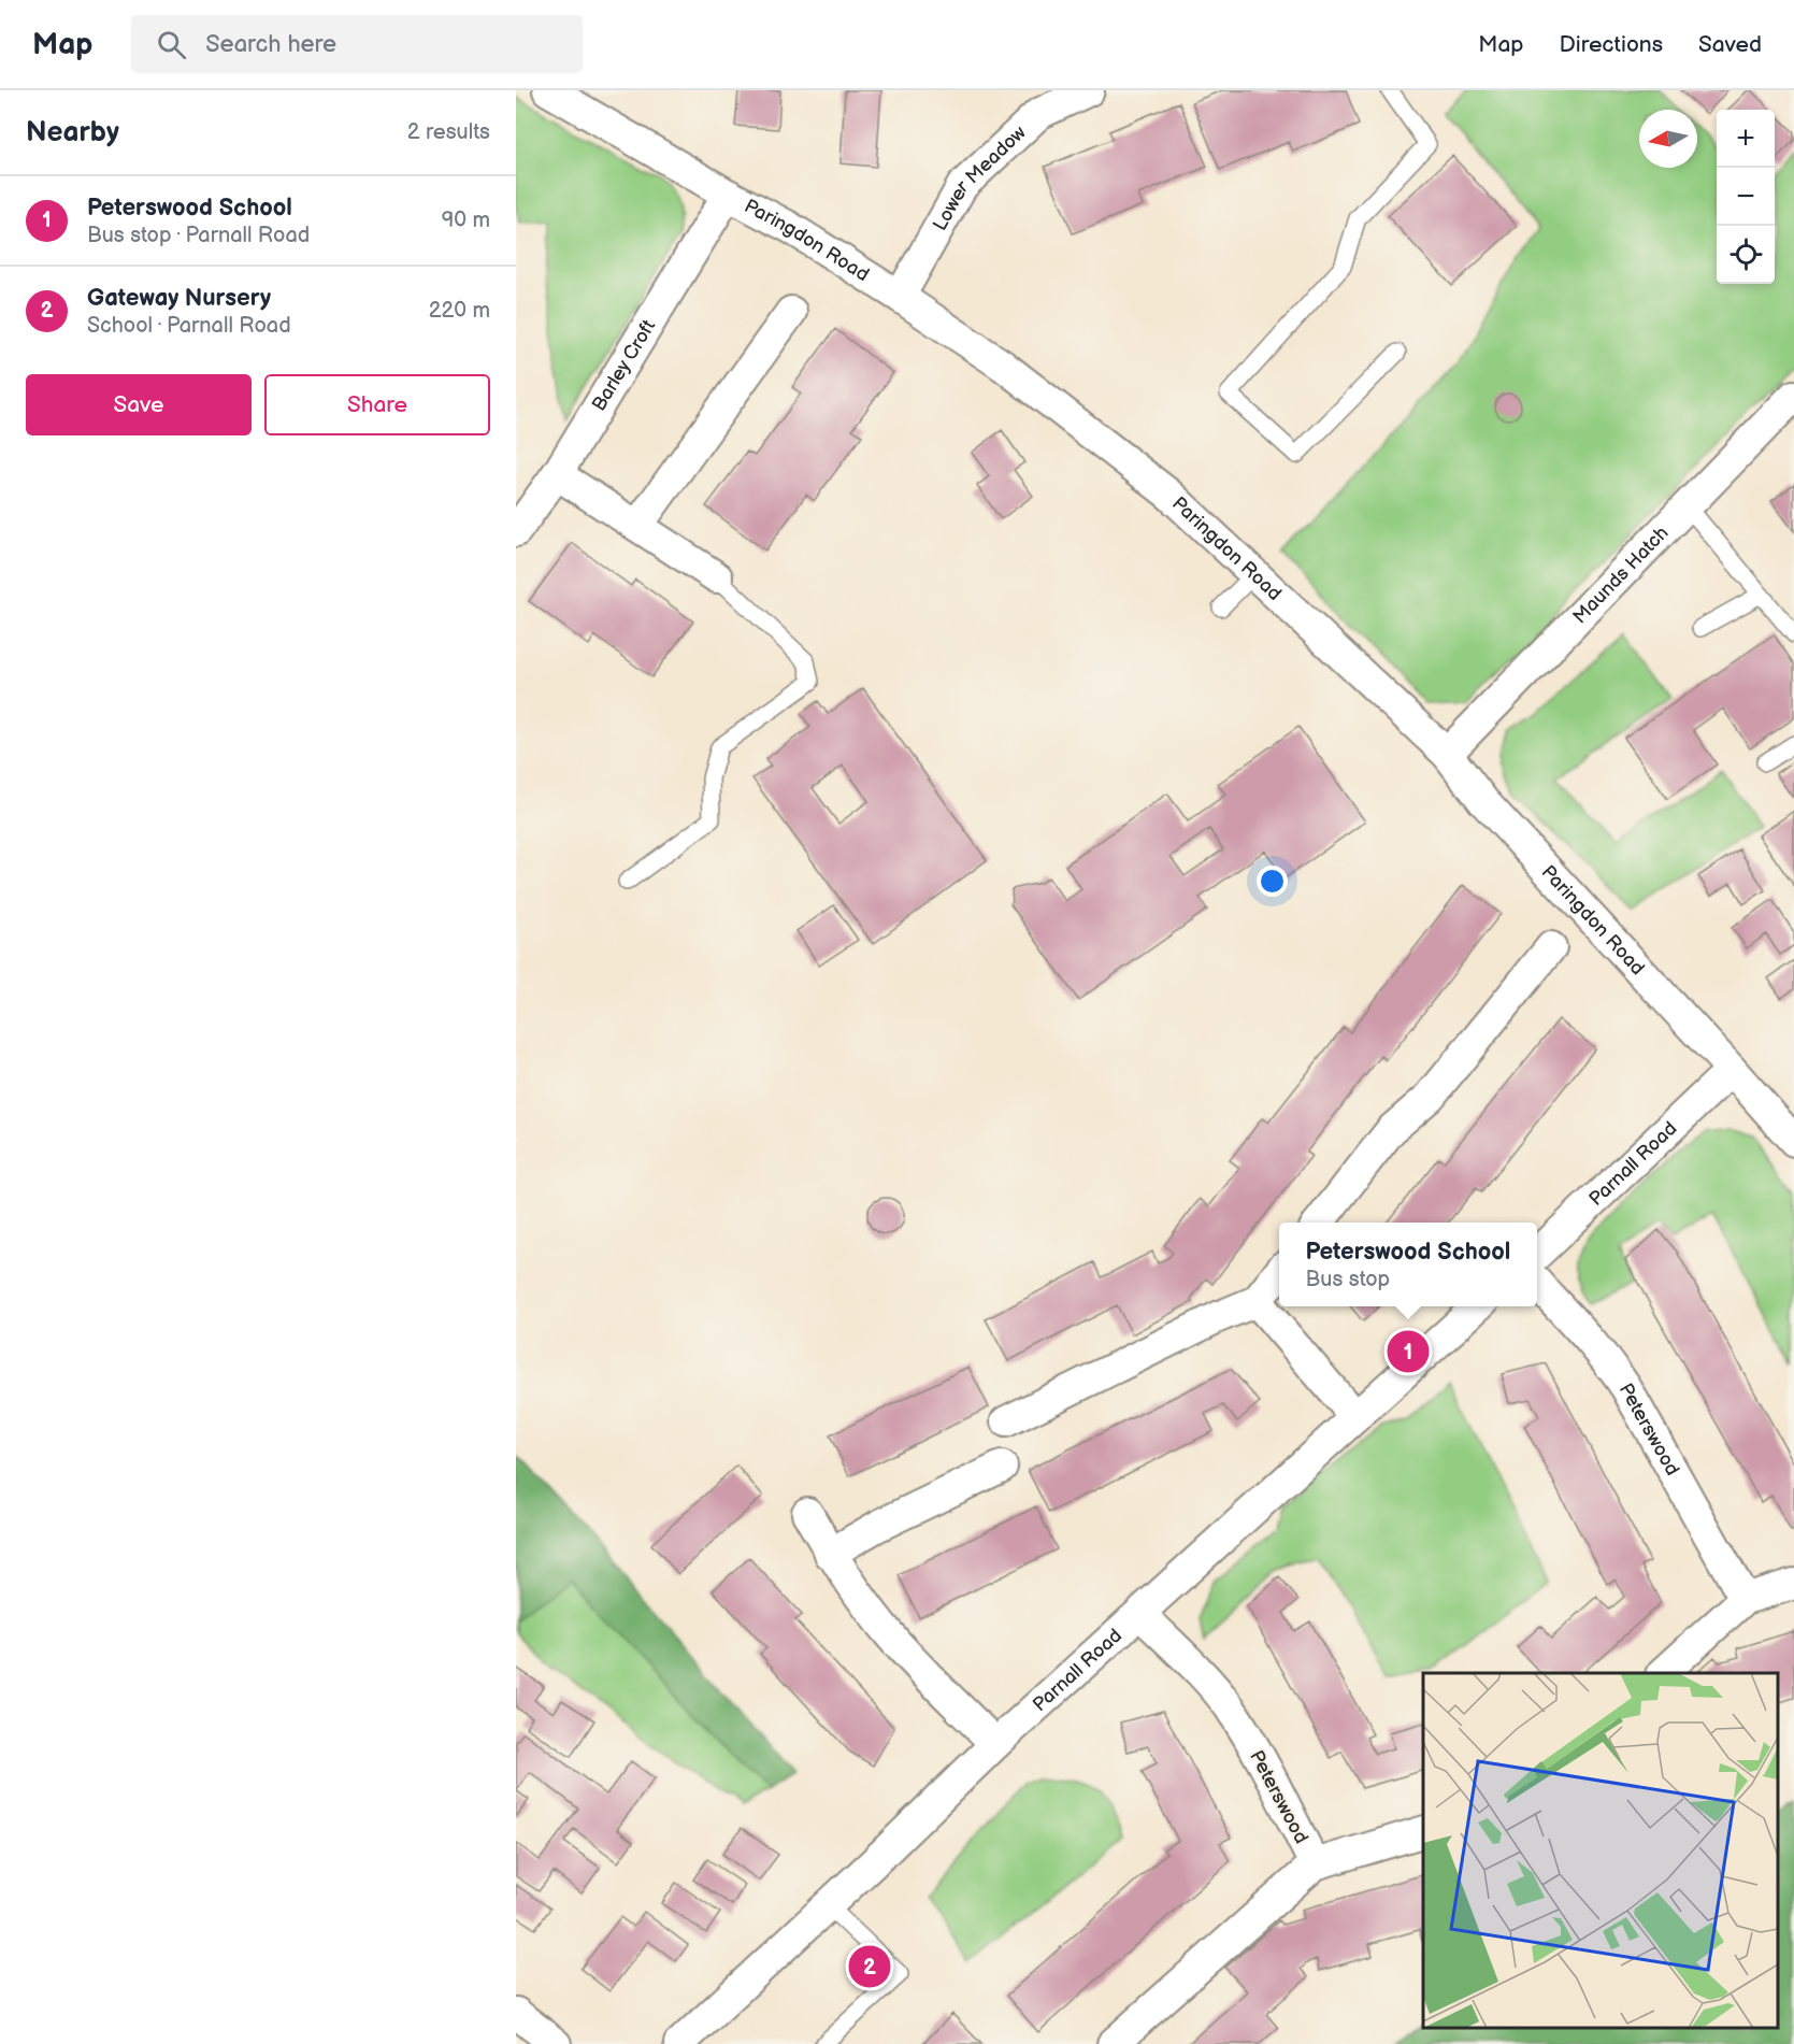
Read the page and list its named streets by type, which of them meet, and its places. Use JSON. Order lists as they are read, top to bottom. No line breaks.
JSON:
{"streets":{"street":["Lower Meadow","Paringdon Road","Barley Croft","Maunds Hatch","Parnall Road","Peterswood"]},"crossings":[["Lower Meadow","Paringdon Road"],["Paringdon Road","Barley Croft"],["Paringdon Road","Maunds Hatch"],["Paringdon Road","Parnall Road"],["Parnall Road","Peterswood"]],"north":"left","page":{"header":"Map","search":"Search here","nav":["Map","Directions","Saved"],"heading":["Nearby","2 results"],"map_buttons":["+","−"],"list":[{"mark":"1","name":"Peterswood School","note":"Bus stop · Parnall Road","value":"90 m"},{"mark":"2","name":"Gateway Nursery","note":"School · Parnall Road","value":"220 m"}],"buttons":["Save","Share"],"popup":["Peterswood School","Bus stop"],"pins":["1","2"]}}
